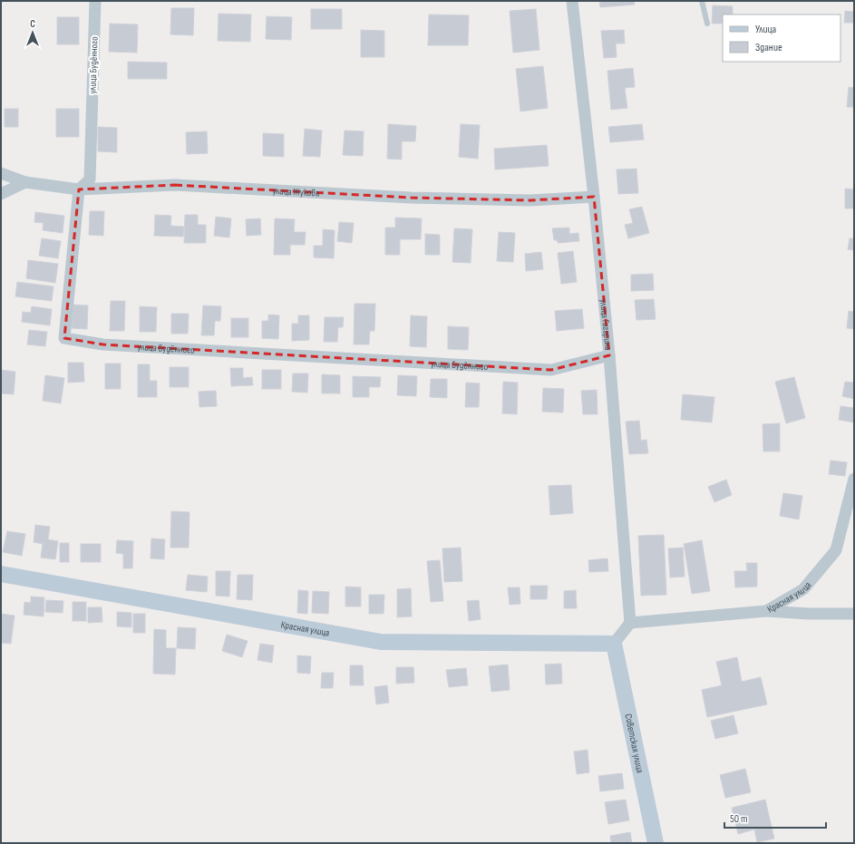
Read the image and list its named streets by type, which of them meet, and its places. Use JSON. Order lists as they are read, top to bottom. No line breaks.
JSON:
{"streets":{"main road":["Красная улица","Советская улица"],"street":["улица Будённого","улица Жукова","улица Гагарина"]},"crossings":[["улица Будённого","улица Жукова"],["улица Будённого","улица Гагарина"],["улица Жукова","улица Гагарина"],["улица Гагарина","Красная улица"],["Красная улица","Советская улица"]],"legend":["Улица","Здание"],"scale_bar":"50 m","north":"top"}
